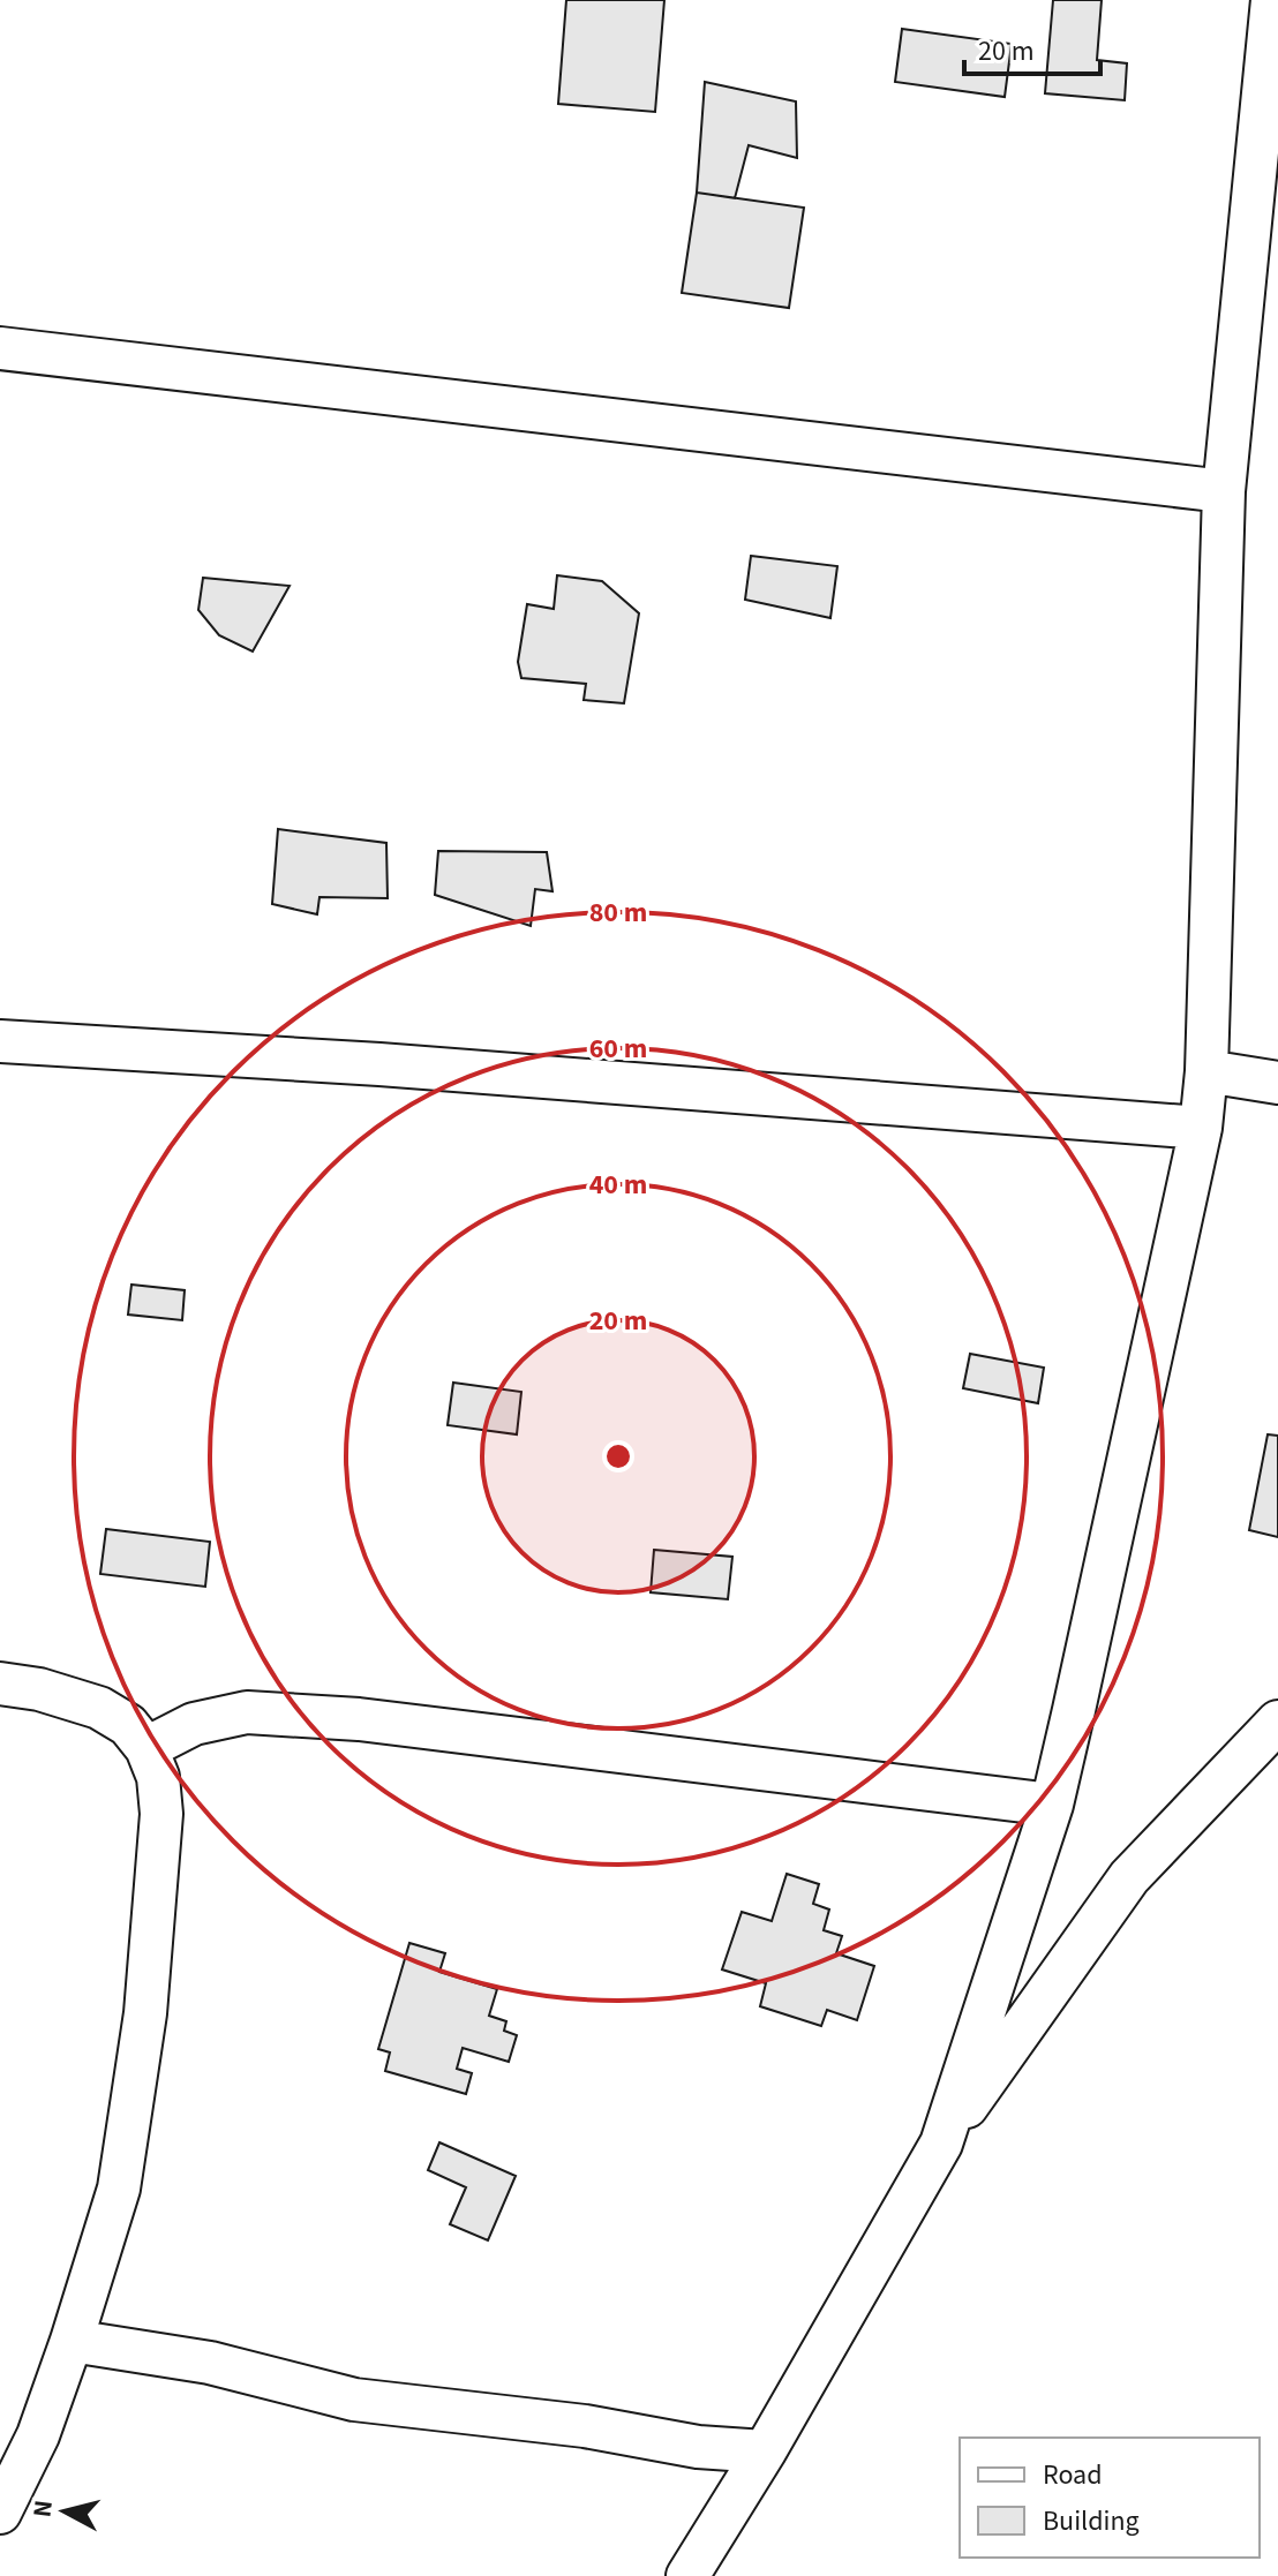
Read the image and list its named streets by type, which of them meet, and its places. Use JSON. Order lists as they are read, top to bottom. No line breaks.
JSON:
{"legend":["Road","Building"],"scale_bar":"20 m","north":"left","rings":["80 m","60 m","40 m","20 m"]}
